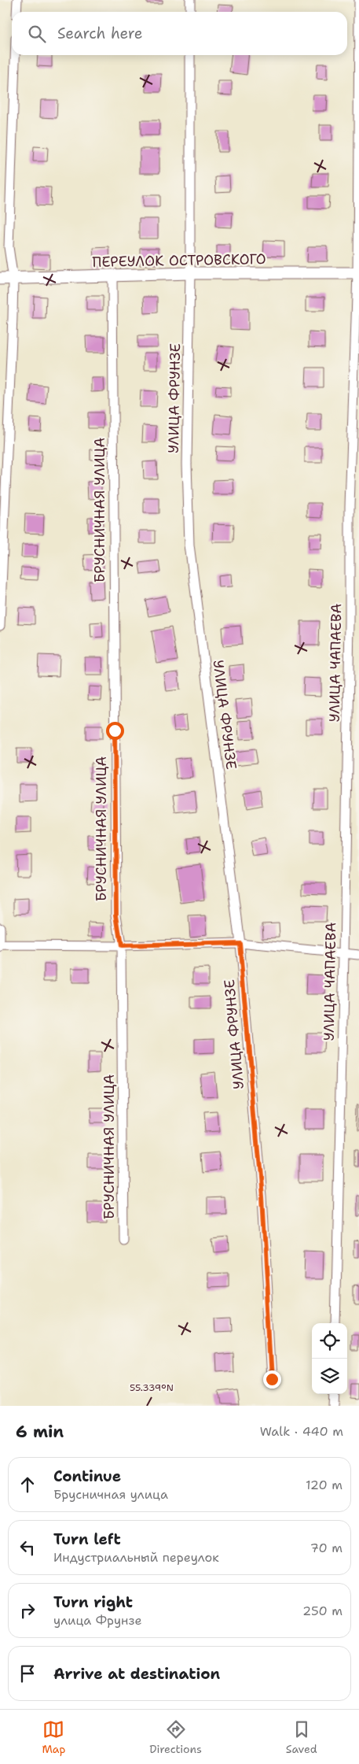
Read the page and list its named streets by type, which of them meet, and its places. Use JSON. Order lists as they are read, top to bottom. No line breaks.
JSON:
{"streets":{"street":["ПЕРЕУЛОК ОСТРОВСКОГО","УЛИЦА ФРУНЗЕ","БРУСНИЧНАЯ УЛИЦА","УЛИЦА ЧАПАЕВА"]},"crossings":[["ПЕРЕУЛОК ОСТРОВСКОГО","УЛИЦА ФРУНЗЕ"],["ПЕРЕУЛОК ОСТРОВСКОГО","БРУСНИЧНАЯ УЛИЦА"],["ПЕРЕУЛОК ОСТРОВСКОГО","УЛИЦА ЧАПАЕВА"]],"page":{"search":"Search here","heading":["6 min","Walk · 440 m"],"list":[["Continue","Брусничная улица","120 m"],["Turn left","Индустриальный переулок","70 m"],["Turn right","улица Фрунзе","250 m"],"Arrive at destination"],"nav":["Map","Directions","Saved"]},"coordinates":["55.339°N"]}
